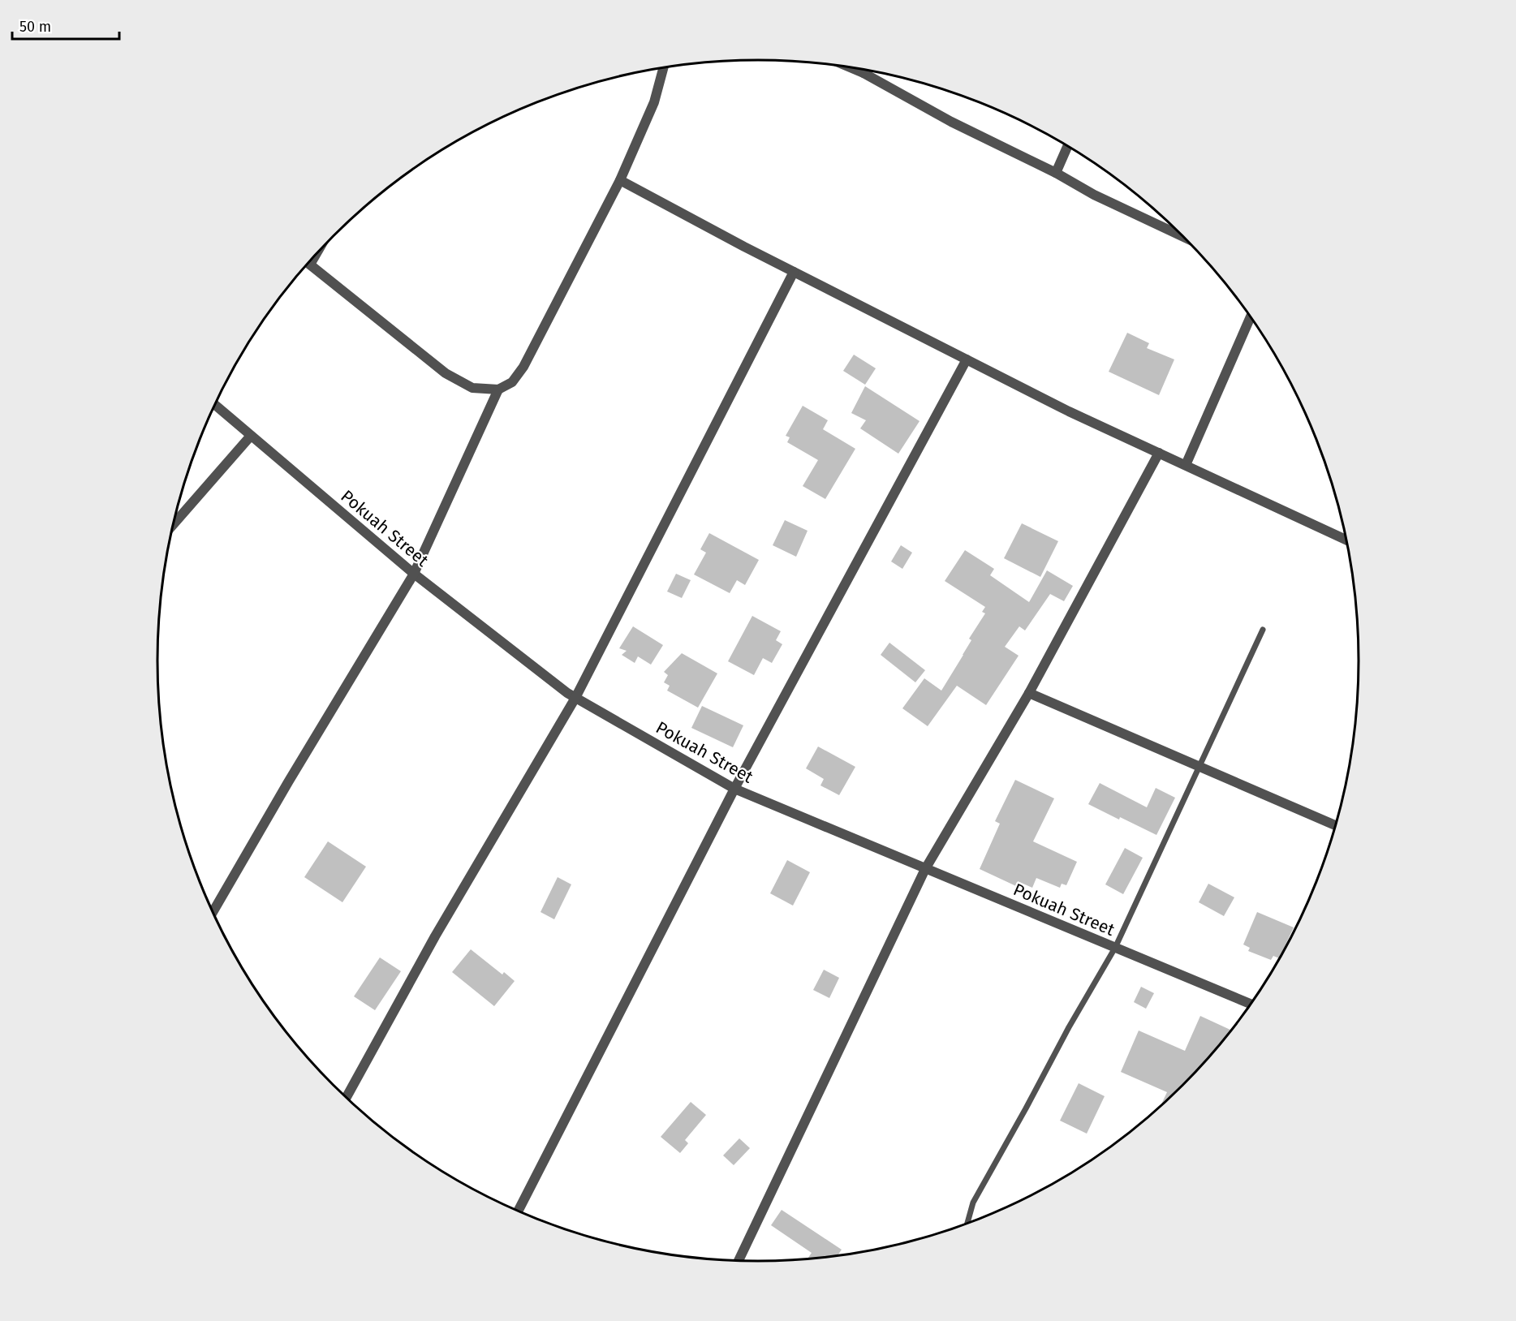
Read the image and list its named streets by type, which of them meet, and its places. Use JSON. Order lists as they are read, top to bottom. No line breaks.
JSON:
{"streets":{"street":["Pokuah Street"]},"scale_bar":"50 m"}
